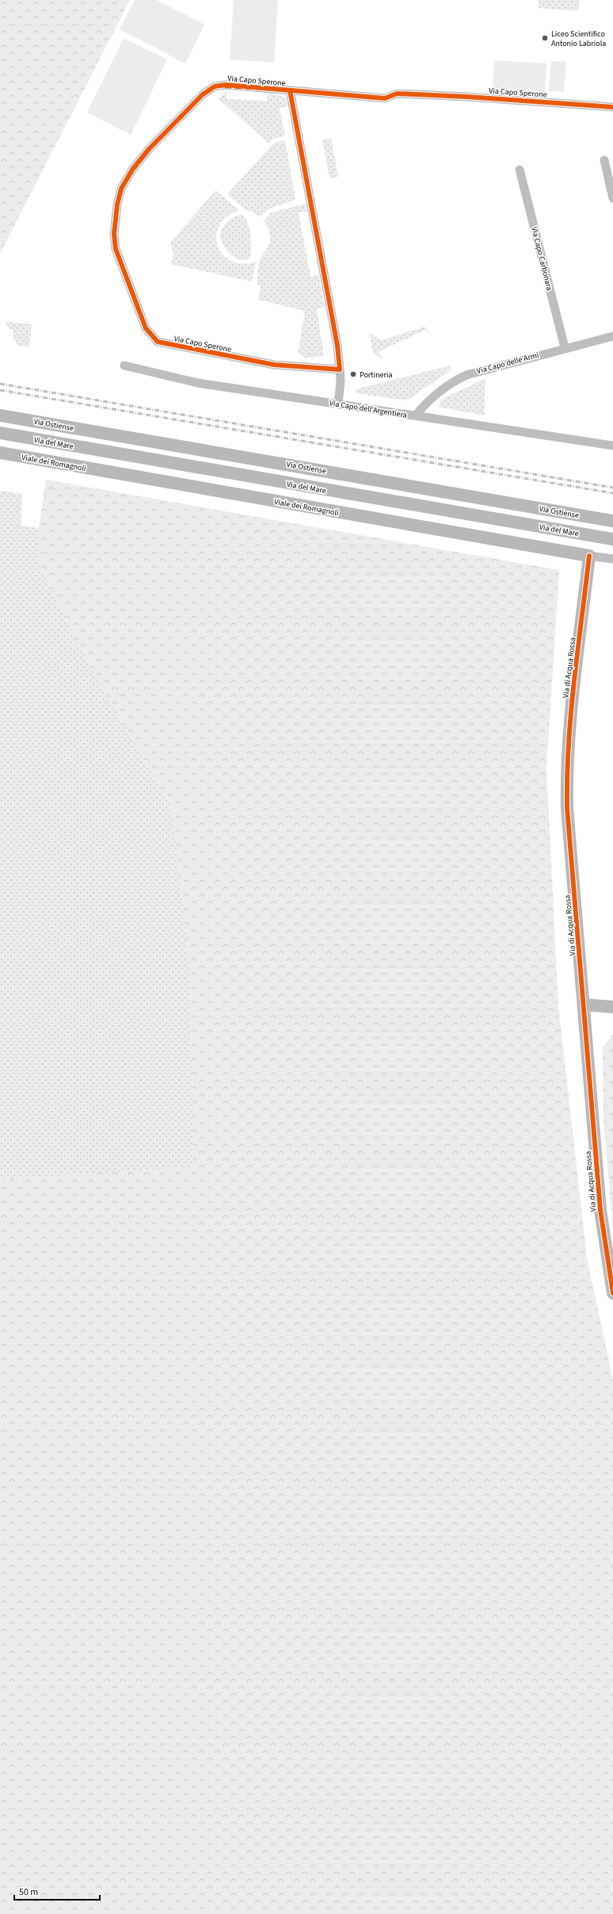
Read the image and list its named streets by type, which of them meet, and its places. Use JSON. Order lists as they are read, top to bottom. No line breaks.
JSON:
{"streets":{"street":["Via Capo Sperone","Via Capo Carbonara","Via Capo delle Armi","Via Capo dell'Argentiera","Via Ostiense","Via del Mare","Viale dei Romagnoli","Via di Acqua Rossa"]},"crossings":[["Via Capo Sperone","Via Capo dell'Argentiera"],["Via Capo Carbonara","Via Capo delle Armi"],["Via Capo delle Armi","Via Capo dell'Argentiera"],["Viale dei Romagnoli","Via di Acqua Rossa"]],"places":["Liceo Scientifico Antonio Labriola","Portineria"],"scale_bar":"50 m"}
